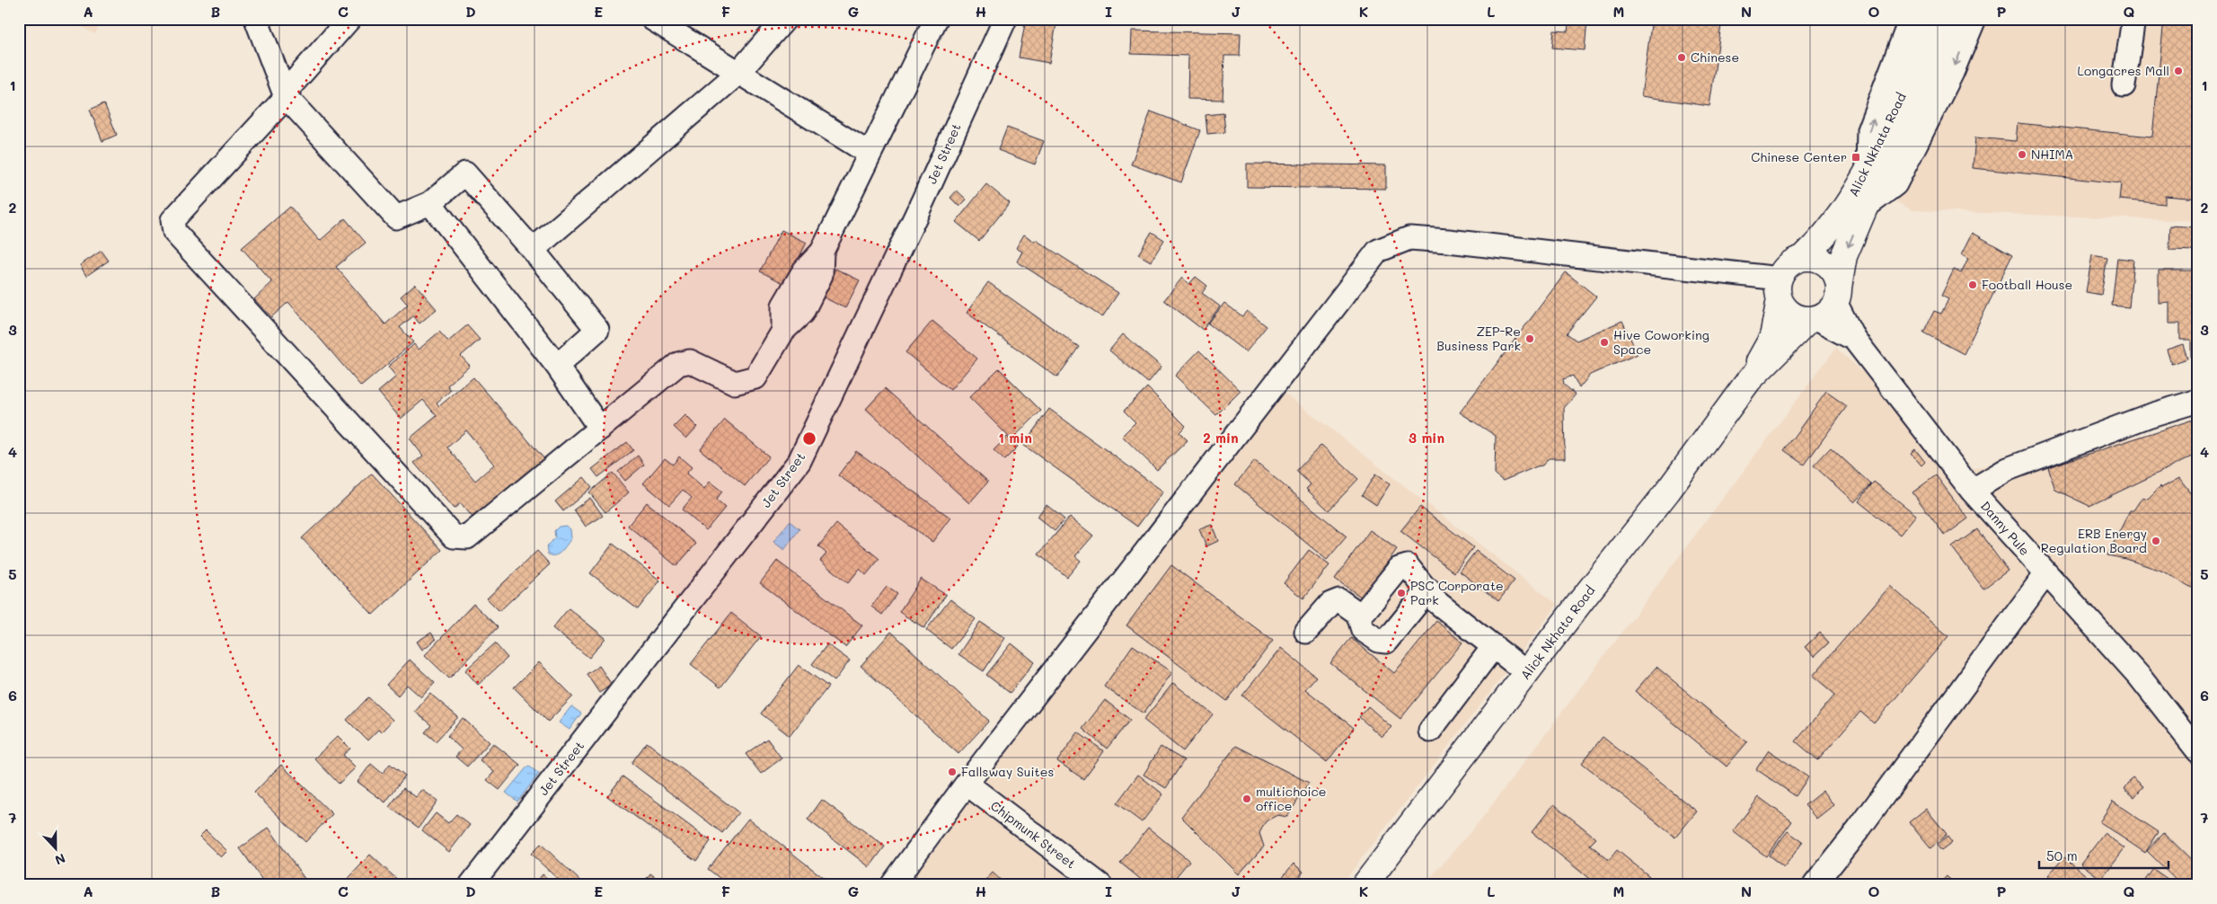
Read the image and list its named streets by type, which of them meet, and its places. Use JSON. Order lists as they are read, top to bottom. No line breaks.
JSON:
{"streets":{"main road":["Alick Nkhata Road"],"street":["Jet Street","Danny Pule","Chipmunk Street"]},"crossings":[["Alick Nkhata Road","Danny Pule"]],"places":{"other":["Chinese","Longacres Mall","NHIMA","Football House","ZEP-Re Business Park","Hive Coworking Space","ERB Energy Regulation Board","PSC Corporate Park","Fallsway Suites","multichoice office"],"transit":["Chinese Center"]},"scale_bar":"50 m","north":"bottom","grid":{"columns":["A","B","C","D","E","F","G","H","I","J","K","L","M","N","O","P","Q"],"rows":["1","2","3","4","5","6","7"]},"rings":["1 min","2 min","3 min"]}
